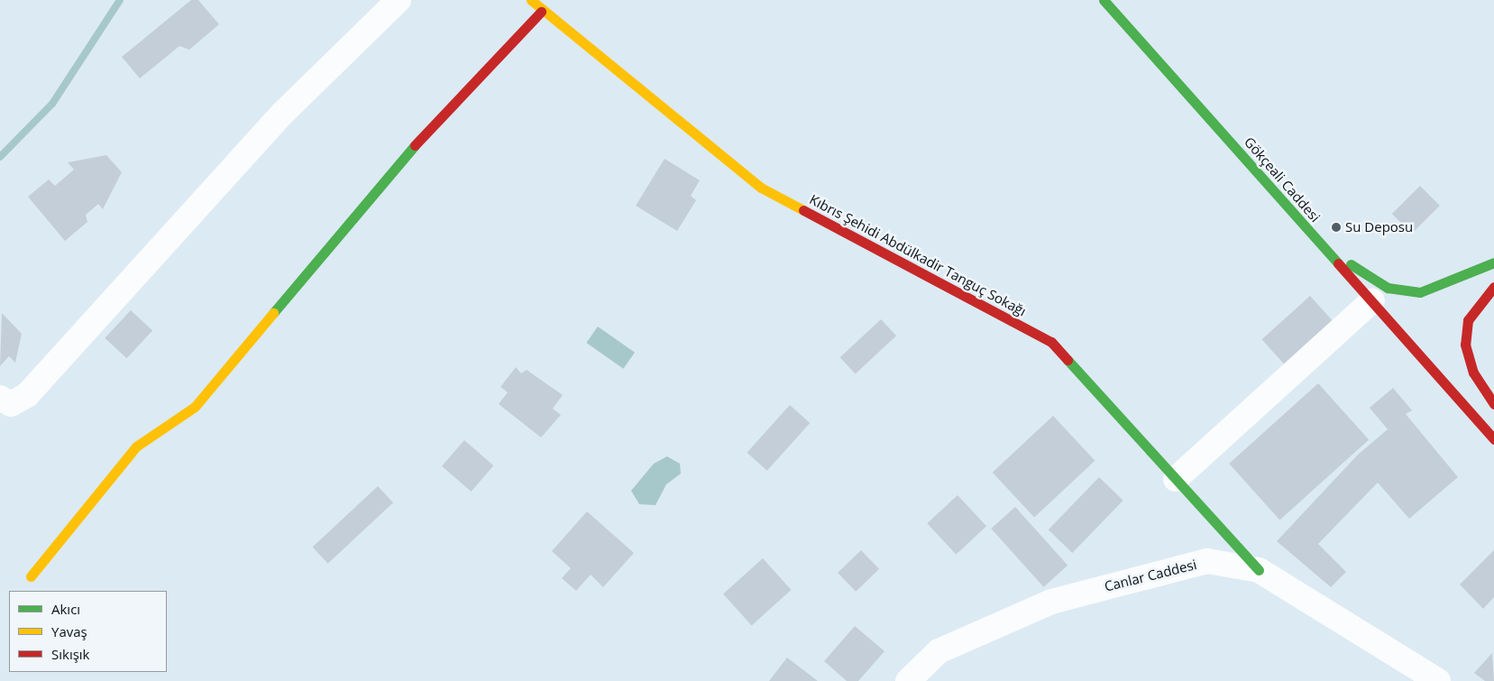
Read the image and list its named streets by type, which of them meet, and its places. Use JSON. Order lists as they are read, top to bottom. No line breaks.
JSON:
{"streets":{"street":["Gökçeali Caddesi","Kıbrıs Şehidi Abdülkadir Tanguç Sokağı","Canlar Caddesi"]},"crossings":[["Kıbrıs Şehidi Abdülkadir Tanguç Sokağı","Canlar Caddesi"]],"places":["Su Deposu"],"legend":["Akıcı","Yavaş","Sıkışık"]}
